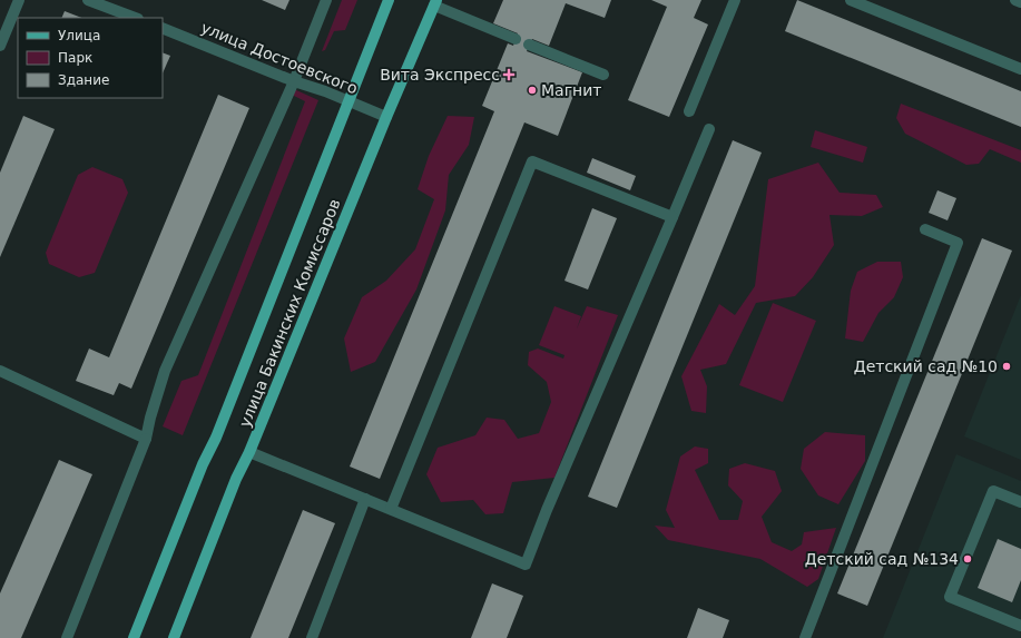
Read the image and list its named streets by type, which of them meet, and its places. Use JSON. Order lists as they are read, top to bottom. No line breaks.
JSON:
{"streets":{"main road":["улица Бакинских Комиссаров"],"street":["улица Достоевского"]},"crossings":[["улица Достоевского","улица Бакинских Комиссаров"]],"places":{"health":["Вита Экспресс"],"other":["Магнит","Детский сад №10","Детский сад №134"]},"legend":["Улица","Парк","Здание"]}
